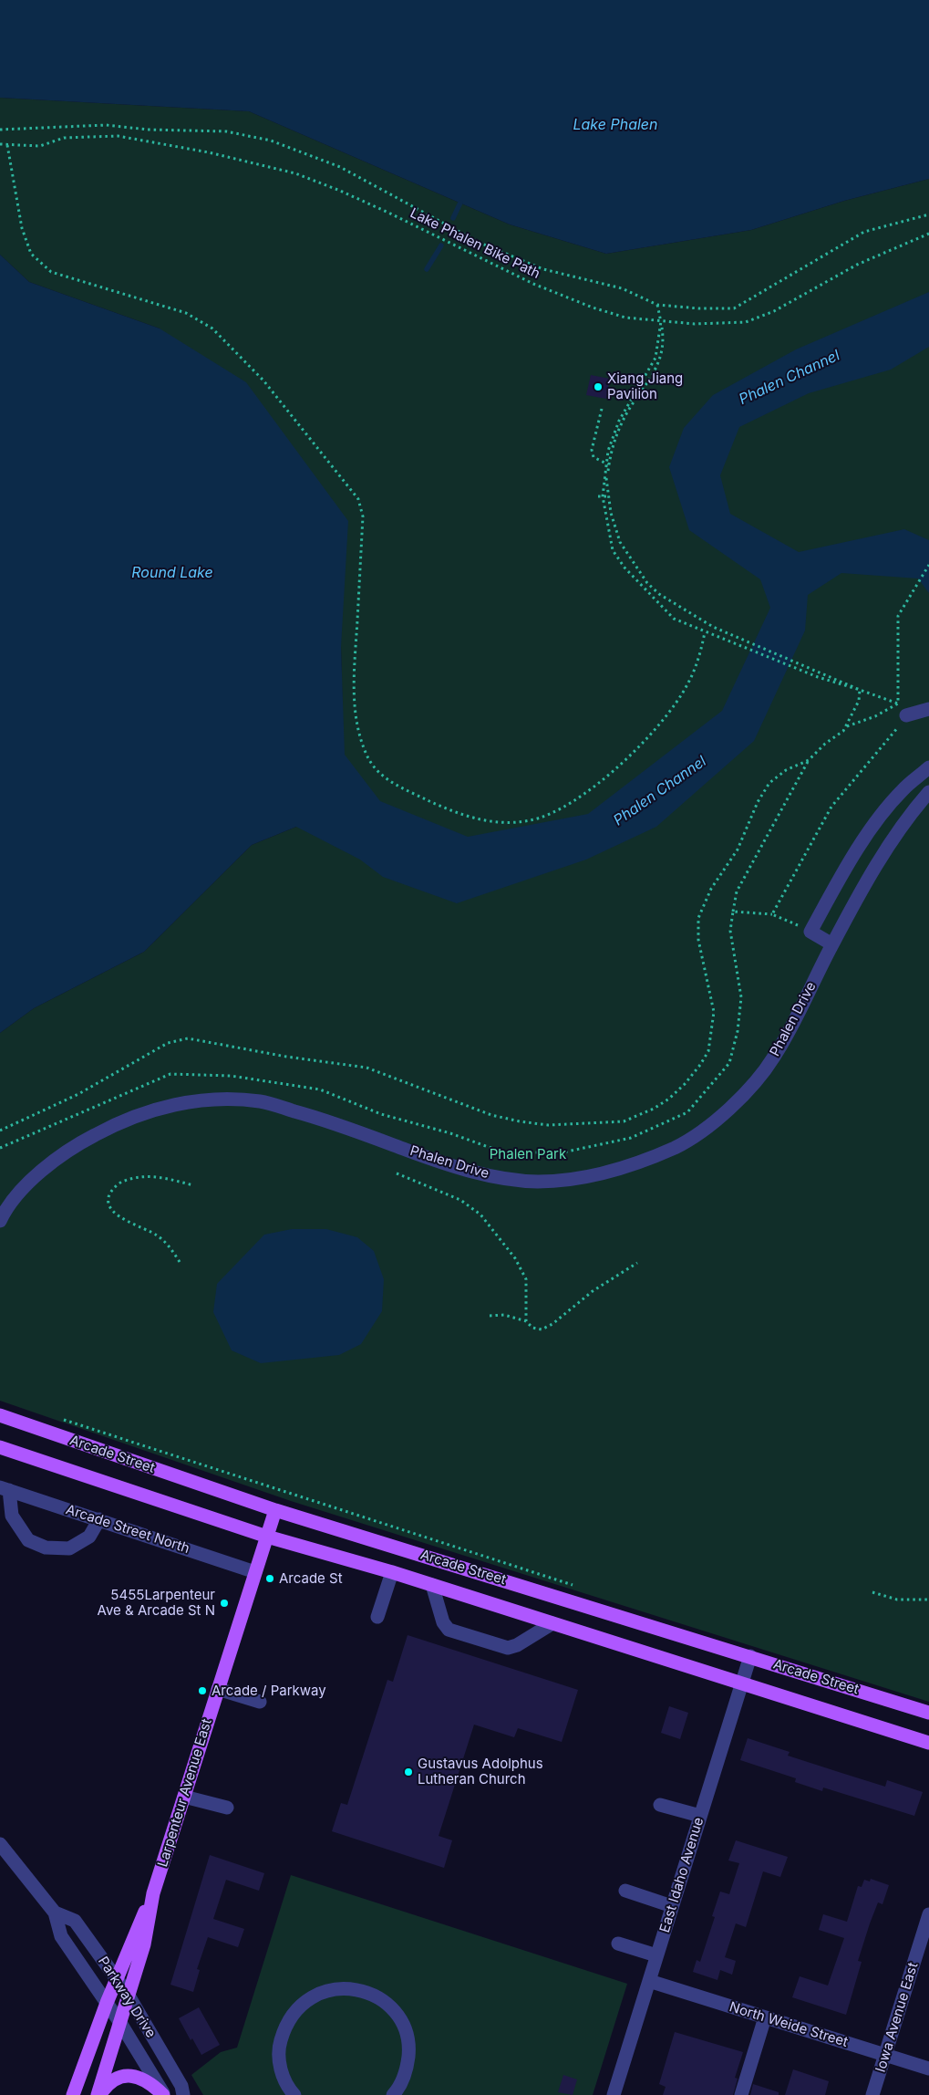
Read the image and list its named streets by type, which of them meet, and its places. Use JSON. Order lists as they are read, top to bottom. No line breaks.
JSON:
{"streets":{"main road":["Arcade Street","Larpenteur Avenue East"],"street":["Phalen Drive","Arcade Street North","East Idaho Avenue","Parkway Drive","Iowa Avenue East","North Weide Street"],"path":["Lake Phalen Bike Path"]},"crossings":[["Arcade Street","Larpenteur Avenue East"],["Arcade Street","East Idaho Avenue"],["Arcade Street North","Larpenteur Avenue East"],["Larpenteur Avenue East","Parkway Drive"],["East Idaho Avenue","North Weide Street"],["Iowa Avenue East","North Weide Street"]],"water":["Lake Phalen","Phalen Channel","Round Lake"],"parks":["Phalen Park"],"places":["Xiang Jiang Pavilion","Arcade St","5455Larpenteur Ave & Arcade St N","Arcade / Parkway","Gustavus Adolphus Lutheran Church"]}
